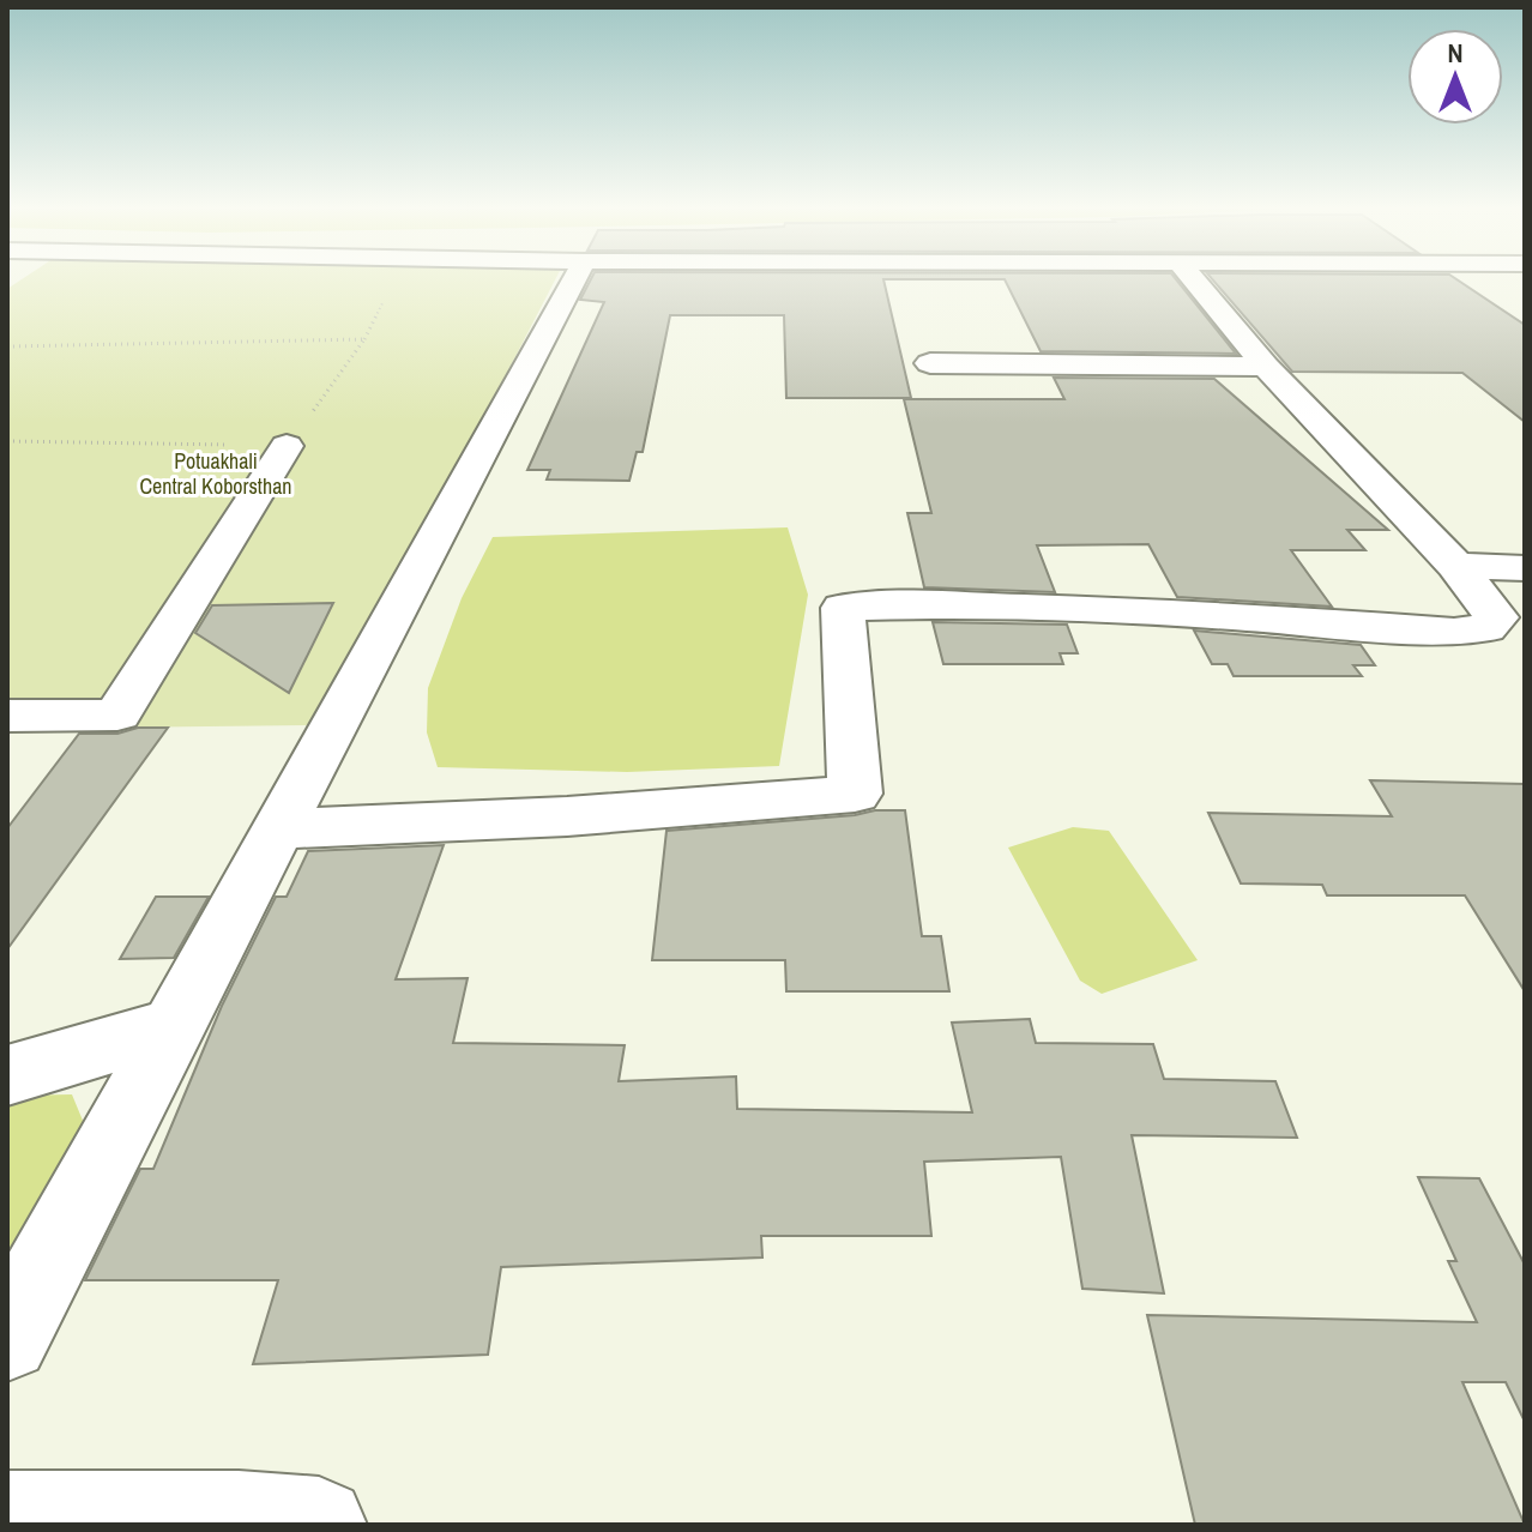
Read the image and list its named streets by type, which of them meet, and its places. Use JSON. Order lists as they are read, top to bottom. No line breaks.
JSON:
{"parks":["Potuakhali Central Koborsthan"],"north":"top"}
